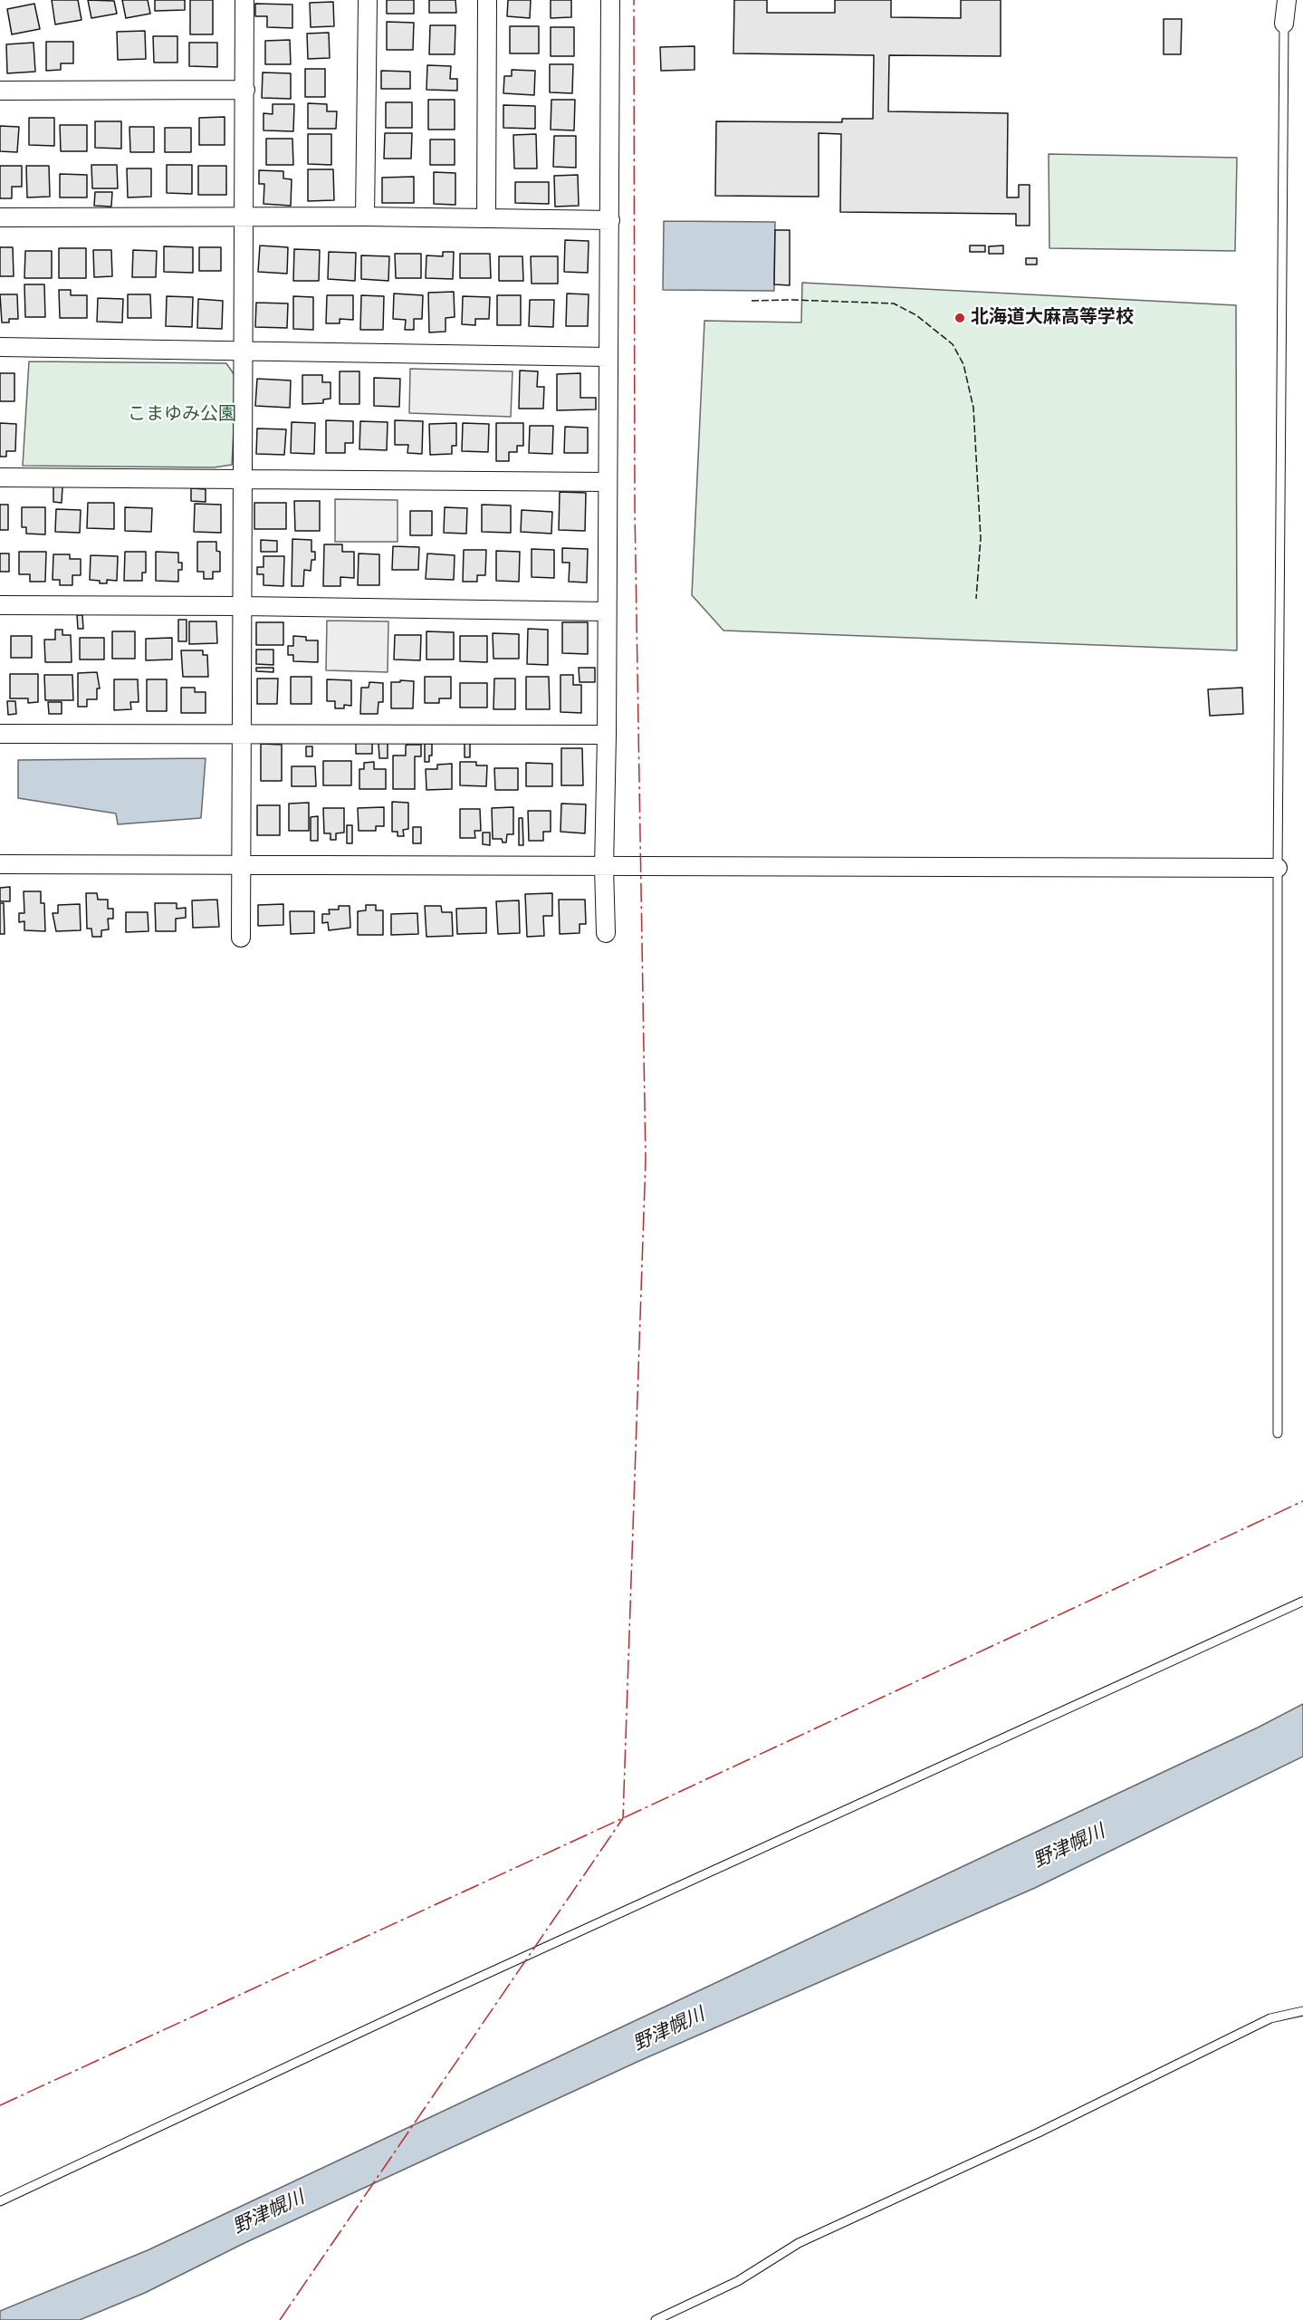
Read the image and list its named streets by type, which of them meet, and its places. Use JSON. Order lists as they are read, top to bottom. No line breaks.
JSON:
{"water":["野津幌川"],"parks":["こまゆみ公園"],"places":["北海道大麻高等学校"]}
